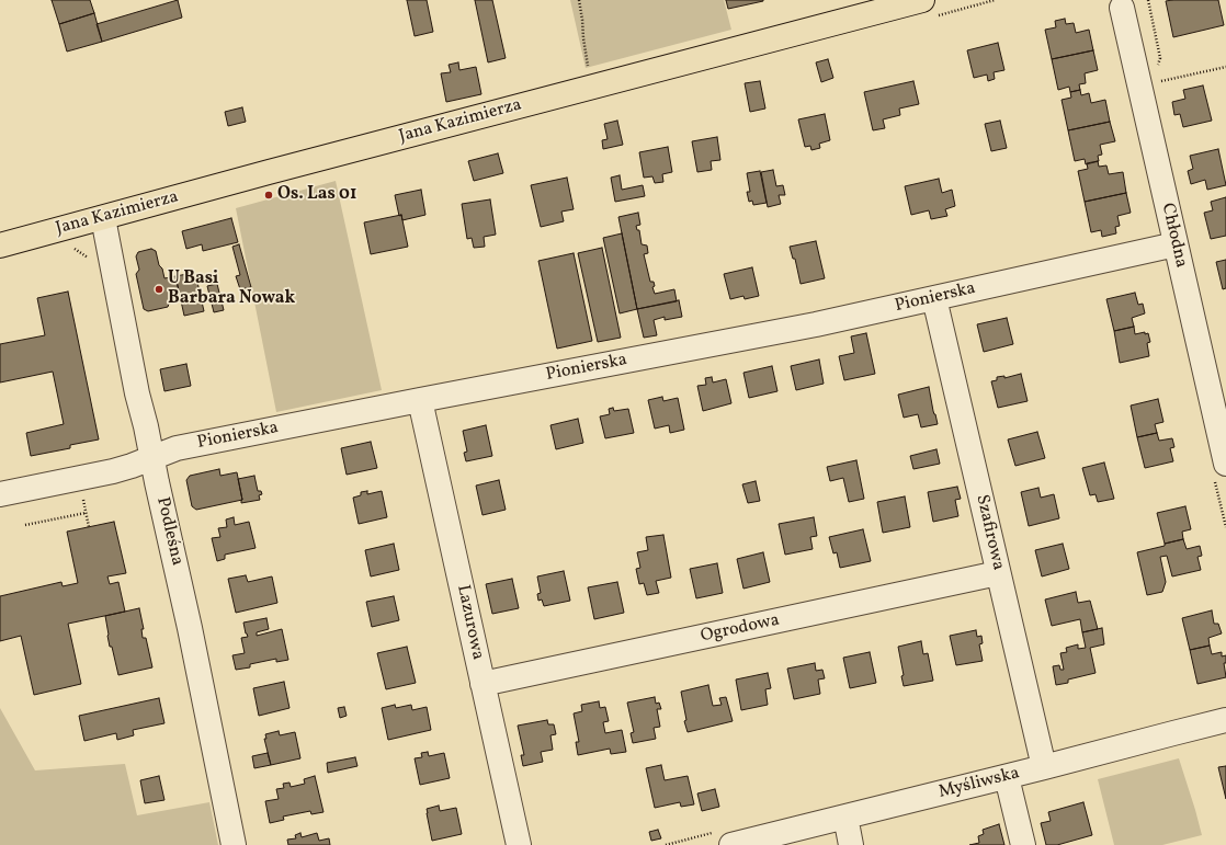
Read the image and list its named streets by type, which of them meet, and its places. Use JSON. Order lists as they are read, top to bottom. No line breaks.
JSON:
{"streets":{"main road":["Jana Kazimierza"],"street":["Chłodna","Pionierska","Podleśna","Szafirowa","Lazurowa","Ogrodowa","Myśliwska"]},"crossings":[["Jana Kazimierza","Podleśna"],["Chłodna","Pionierska"],["Pionierska","Podleśna"],["Pionierska","Szafirowa"],["Pionierska","Lazurowa"],["Szafirowa","Ogrodowa"],["Szafirowa","Myśliwska"],["Lazurowa","Ogrodowa"]],"places":["Os. Las 01","U Basi Barbara Nowak"]}
